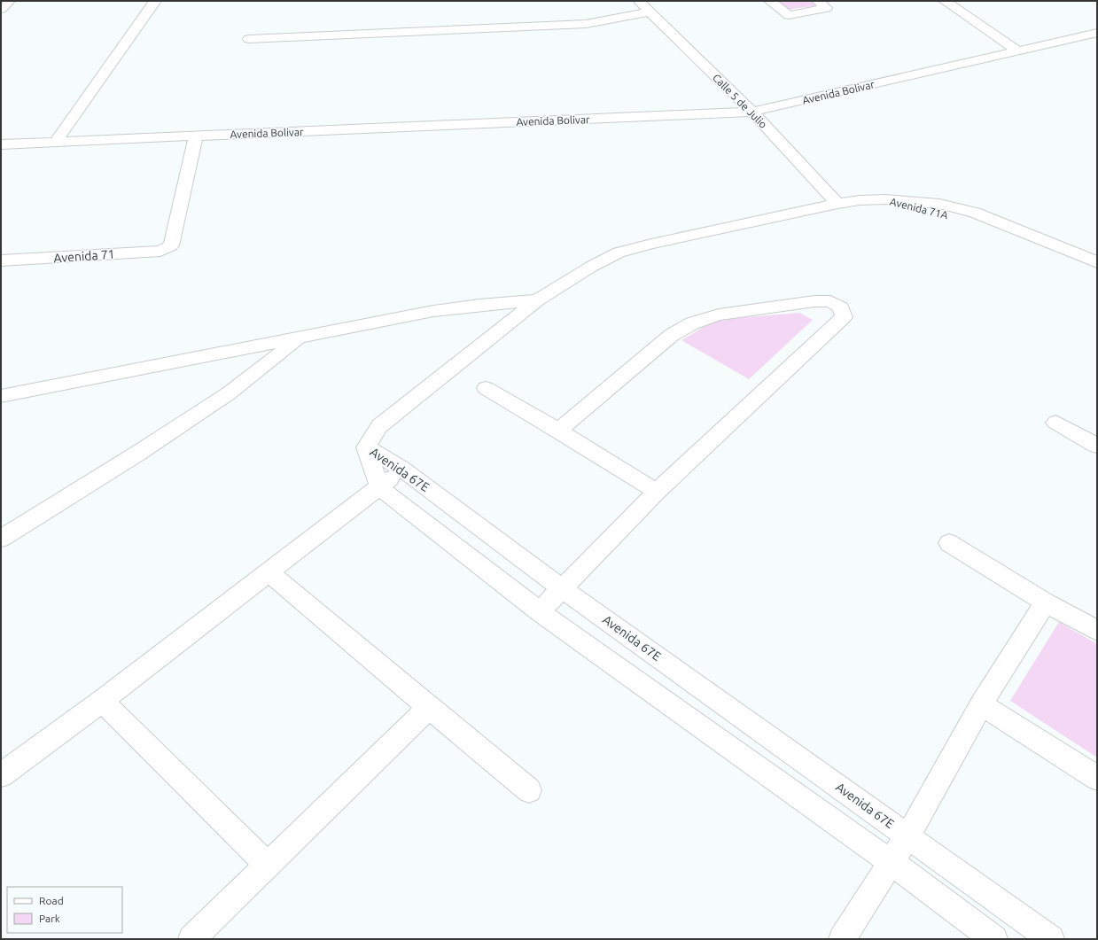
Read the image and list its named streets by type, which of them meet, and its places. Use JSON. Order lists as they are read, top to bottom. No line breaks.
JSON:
{"streets":{"street":["Avenida Bolivar","Calle 5 de Julio","Avenida 71A","Avenida 71","Avenida 67E"]},"crossings":[["Avenida Bolivar","Calle 5 de Julio"],["Avenida Bolivar","Avenida 71"]],"legend":["Road","Park"]}
